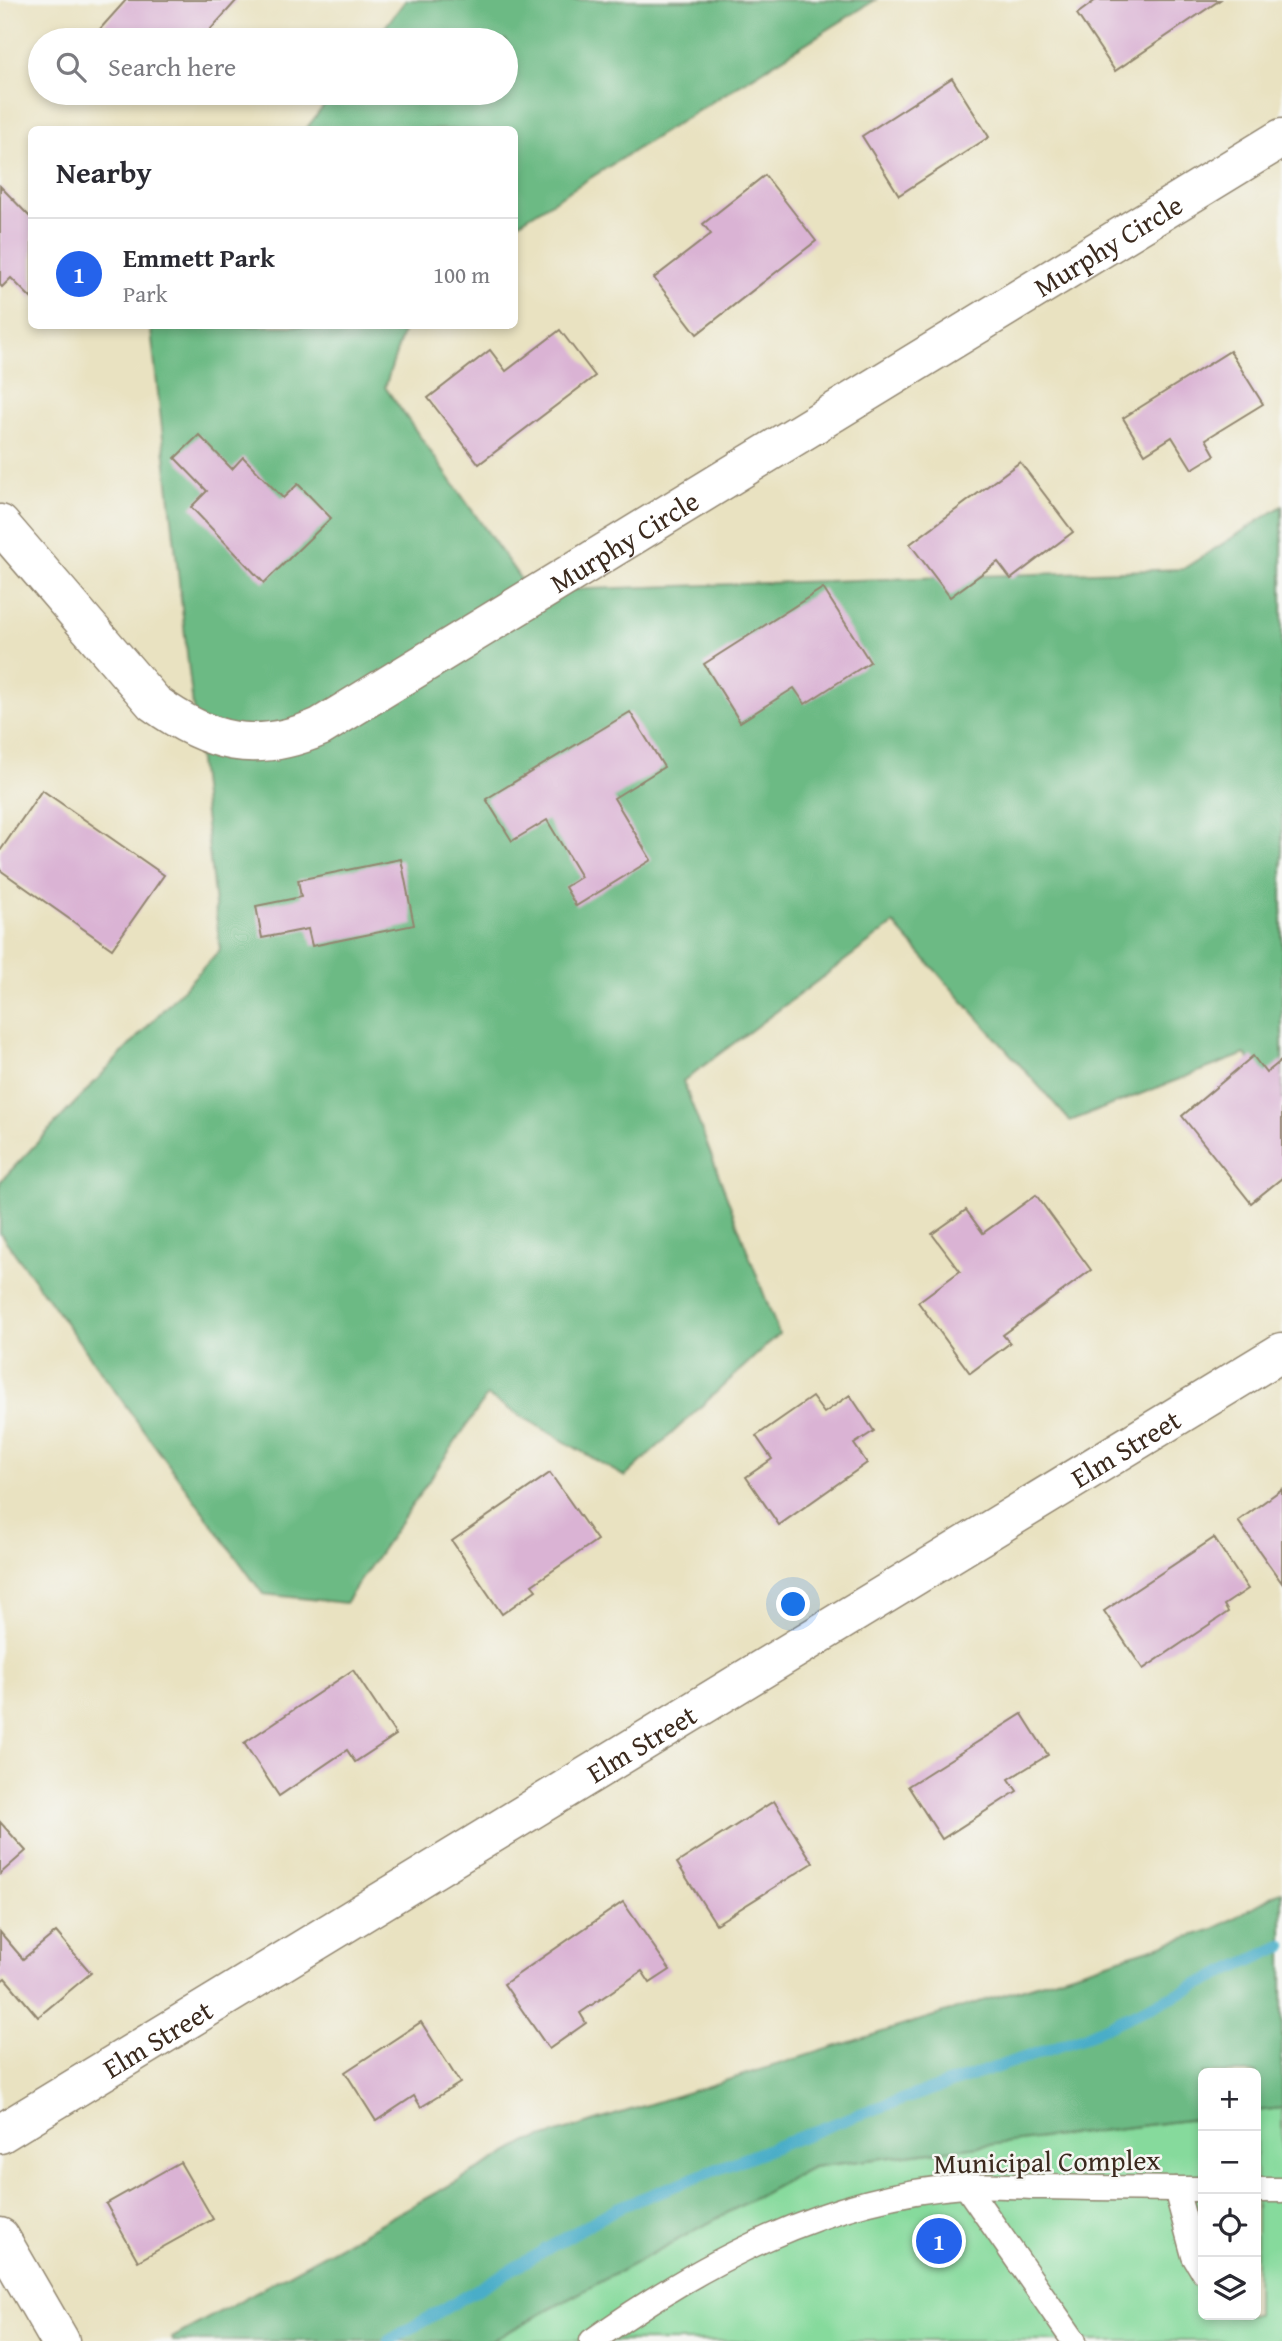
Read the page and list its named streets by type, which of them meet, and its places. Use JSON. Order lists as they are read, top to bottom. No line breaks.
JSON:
{"streets":{"street":["Murphy Circle","Elm Street"],"lane":["Municipal Complex"]},"page":{"search":"Search here","heading":"Nearby","list":[{"mark":"1","name":"Emmett Park","note":"Park","value":"100 m"}],"map_buttons":["+","−"],"pins":"1"}}
